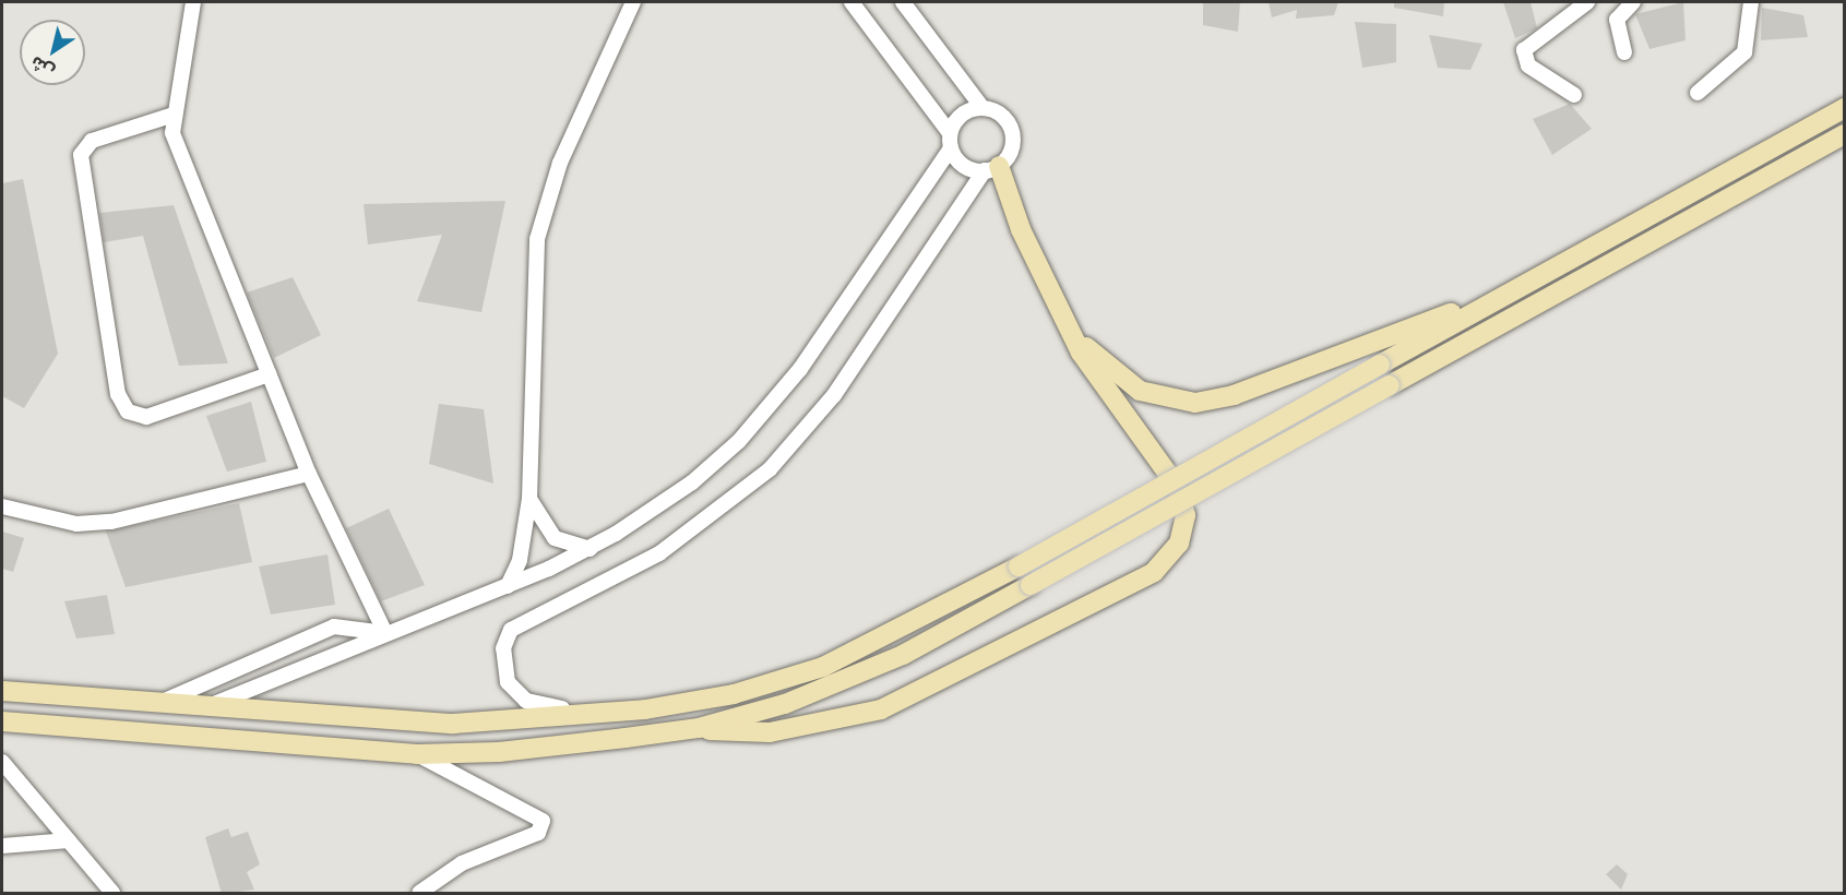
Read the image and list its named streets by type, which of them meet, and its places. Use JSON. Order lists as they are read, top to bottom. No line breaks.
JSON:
{"north":"bottom left"}
